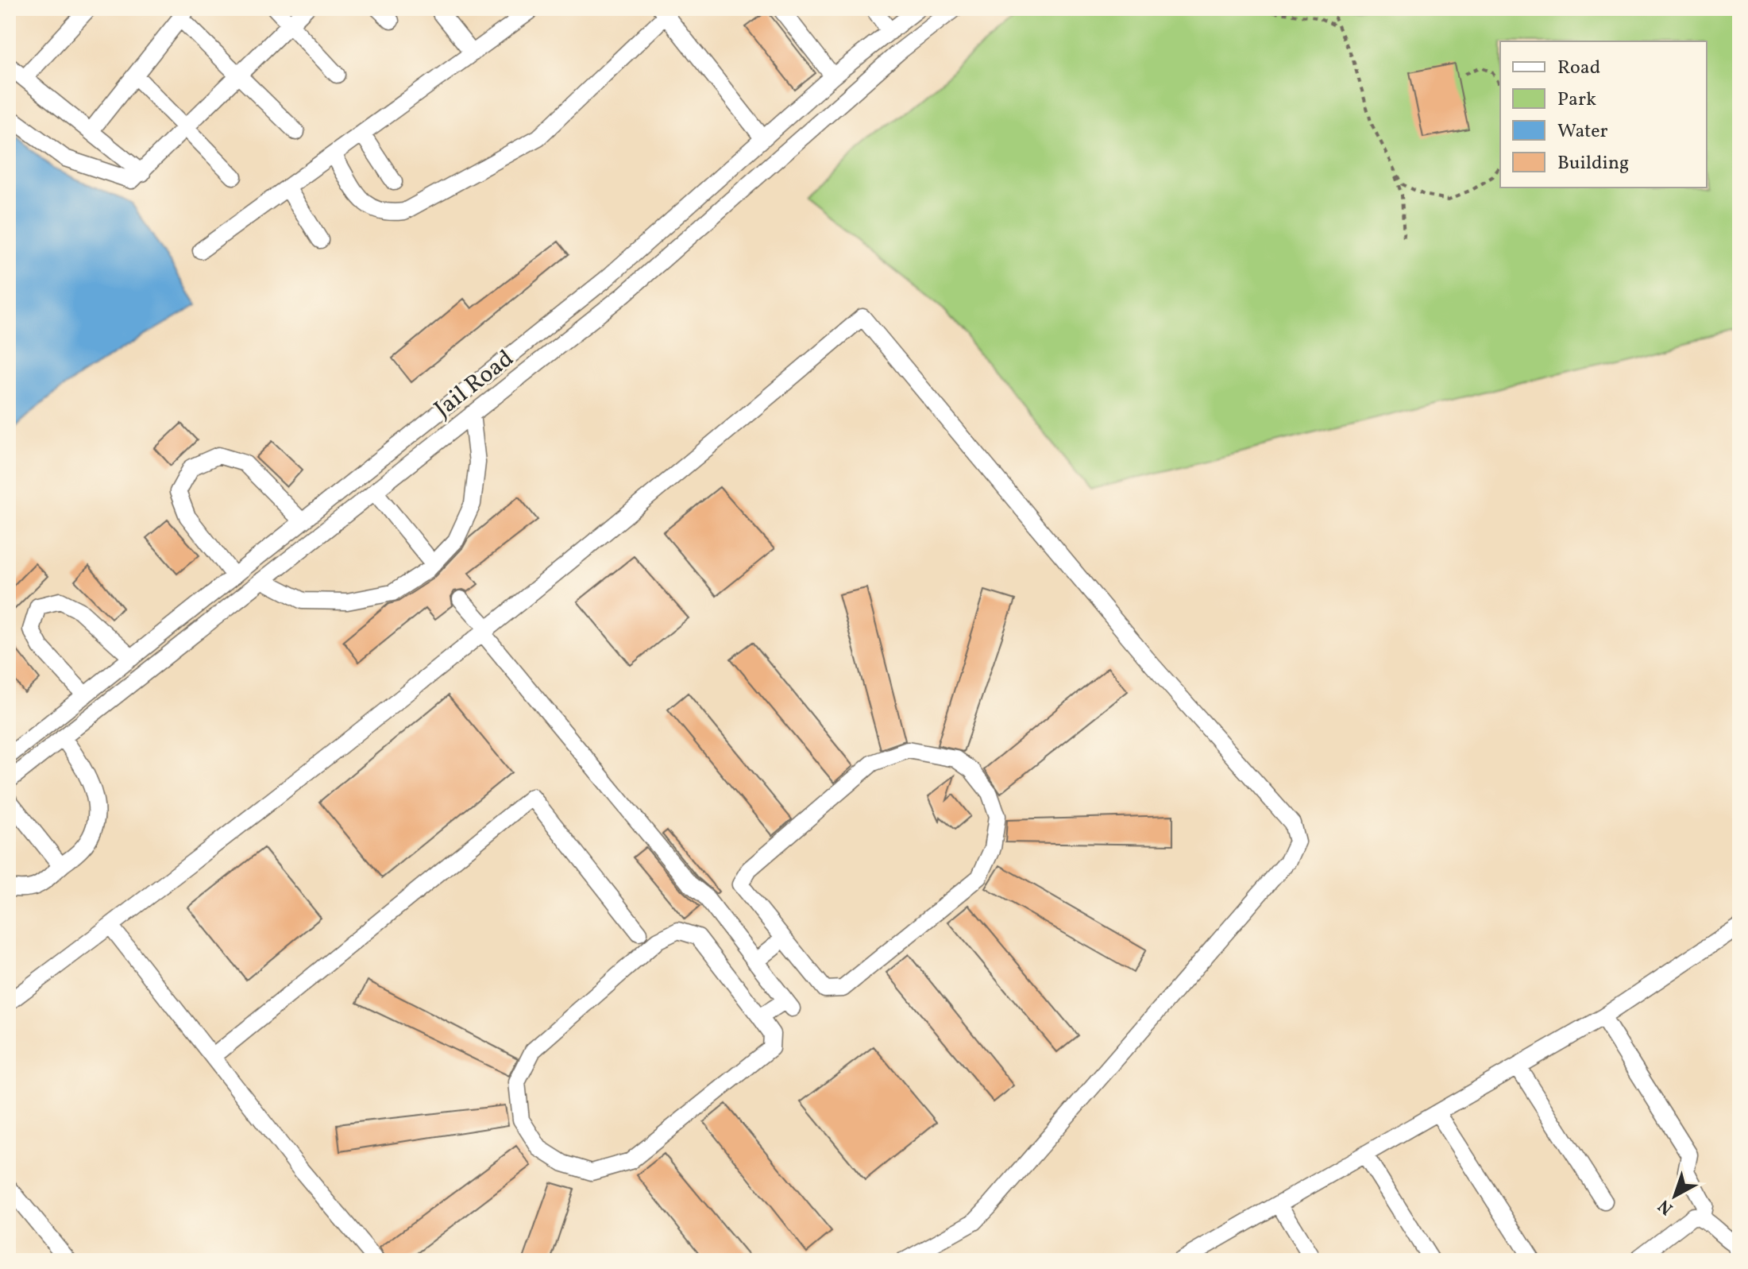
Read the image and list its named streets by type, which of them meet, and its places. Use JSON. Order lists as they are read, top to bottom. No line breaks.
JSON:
{"streets":{"street":["Jail Road"]},"legend":["Road","Park","Water","Building"],"north":"bottom left"}
